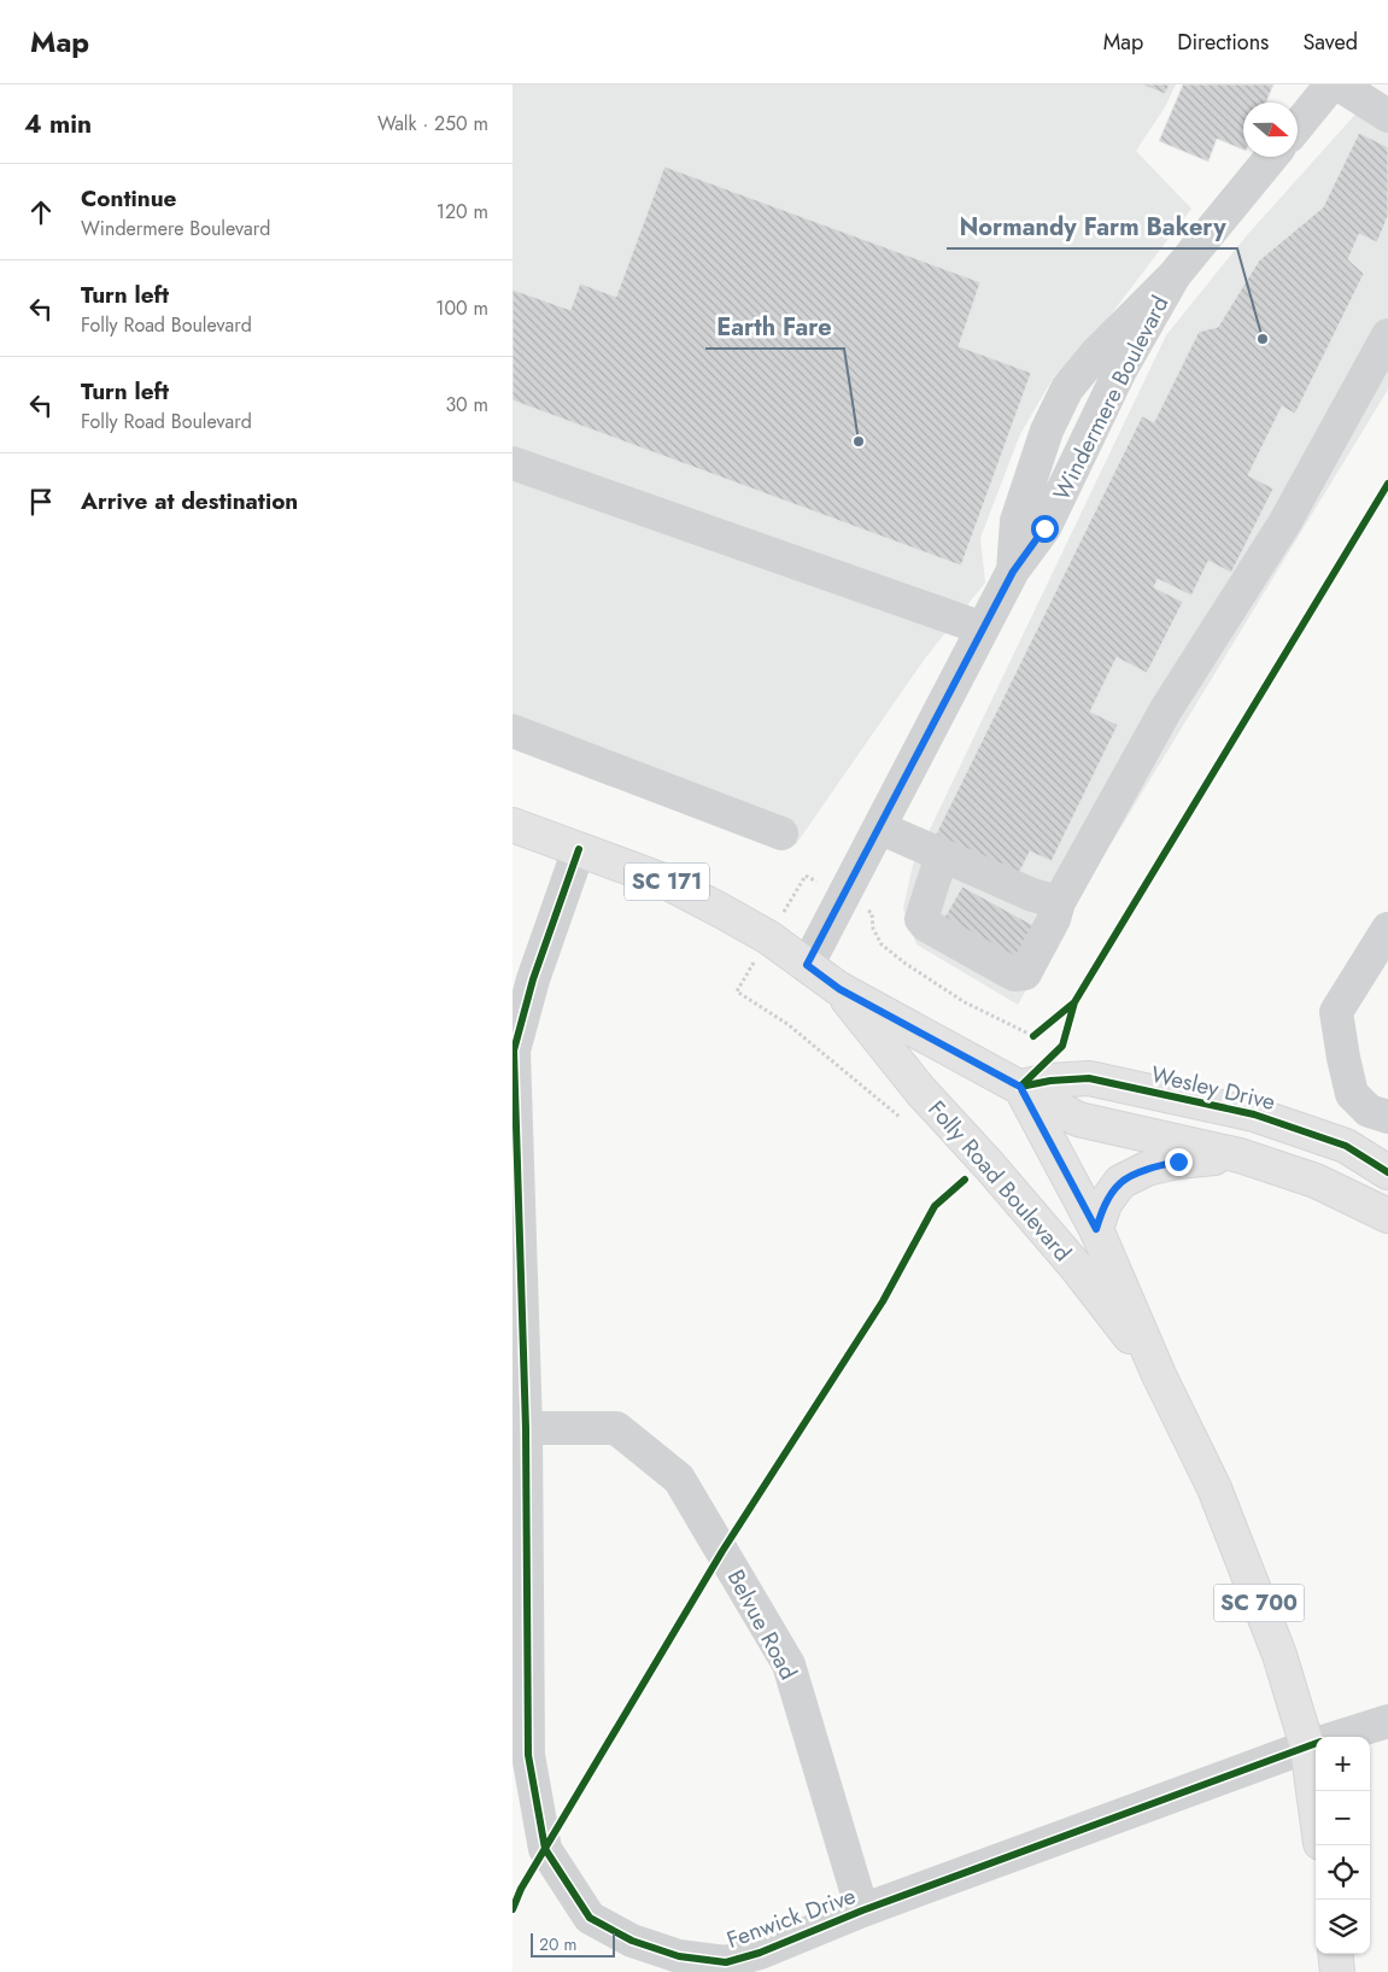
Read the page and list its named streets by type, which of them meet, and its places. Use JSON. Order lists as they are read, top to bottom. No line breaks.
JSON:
{"streets":{"main road":["SC 171","Wesley Drive","Folly Road Boulevard","SC 700"],"street":["Windermere Boulevard","Belvue Road","Fenwick Drive"]},"crossings":[["Windermere Boulevard","Folly Road Boulevard"],["Wesley Drive","Folly Road Boulevard"],["Folly Road Boulevard","Fenwick Drive"],["Belvue Road","Fenwick Drive"]],"places":["Normandy Farm Bakery","Earth Fare"],"scale_bar":"20 m","north":"right","page":{"header":"Map","nav":["Map","Directions","Saved"],"heading":["4 min","Walk · 250 m"],"list":[["Continue","Windermere Boulevard","120 m"],["Turn left","Folly Road Boulevard","100 m"],["Turn left","Folly Road Boulevard","30 m"],"Arrive at destination"],"map_buttons":["+","−"],"scale":"20 m"}}
